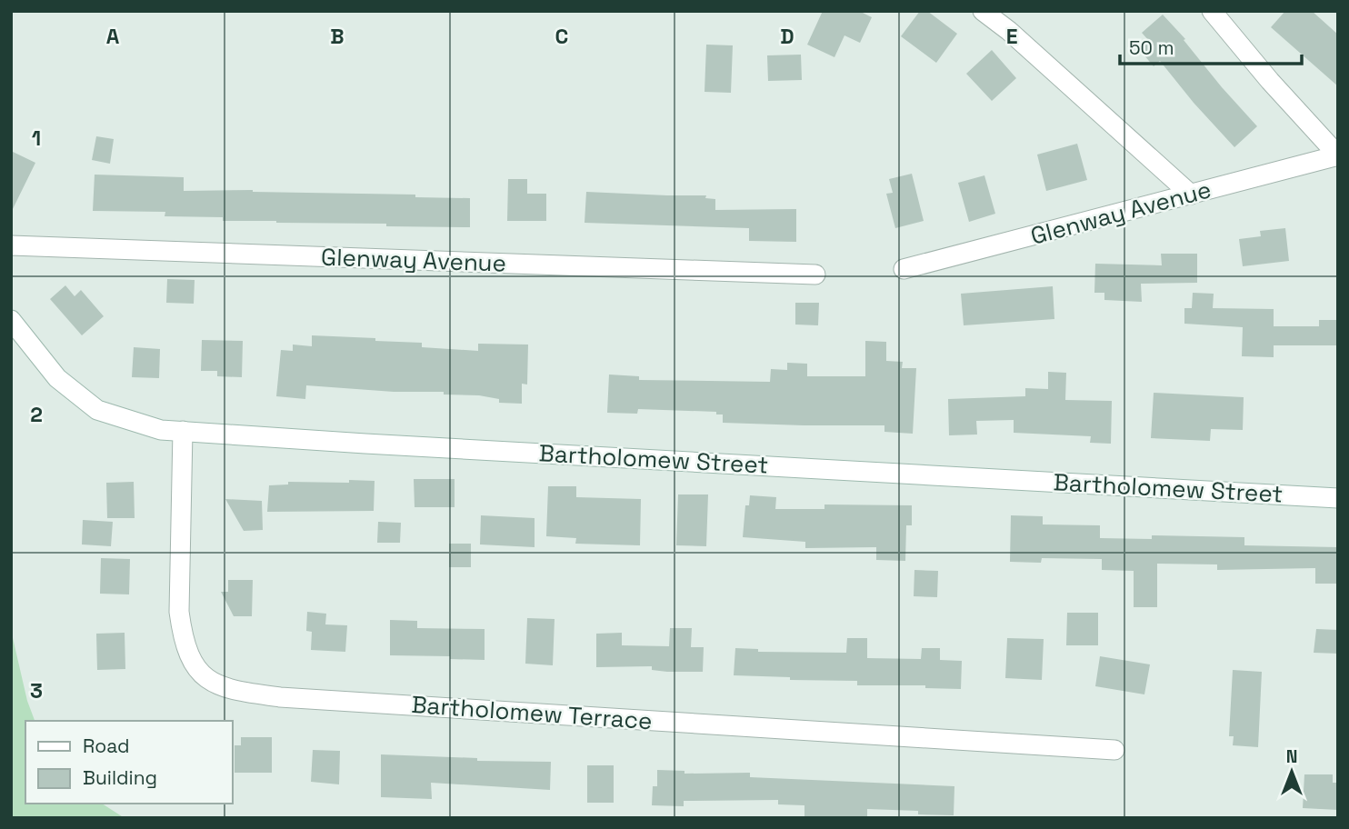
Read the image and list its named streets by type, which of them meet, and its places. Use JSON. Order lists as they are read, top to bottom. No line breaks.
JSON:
{"streets":{"street":["Glenway Avenue","Bartholomew Street","Bartholomew Terrace"]},"crossings":[["Bartholomew Street","Bartholomew Terrace"]],"legend":["Road","Building"],"scale_bar":"50 m","north":"top","grid":{"columns":["A","B","C","D","E"],"rows":["1","2","3"]}}
